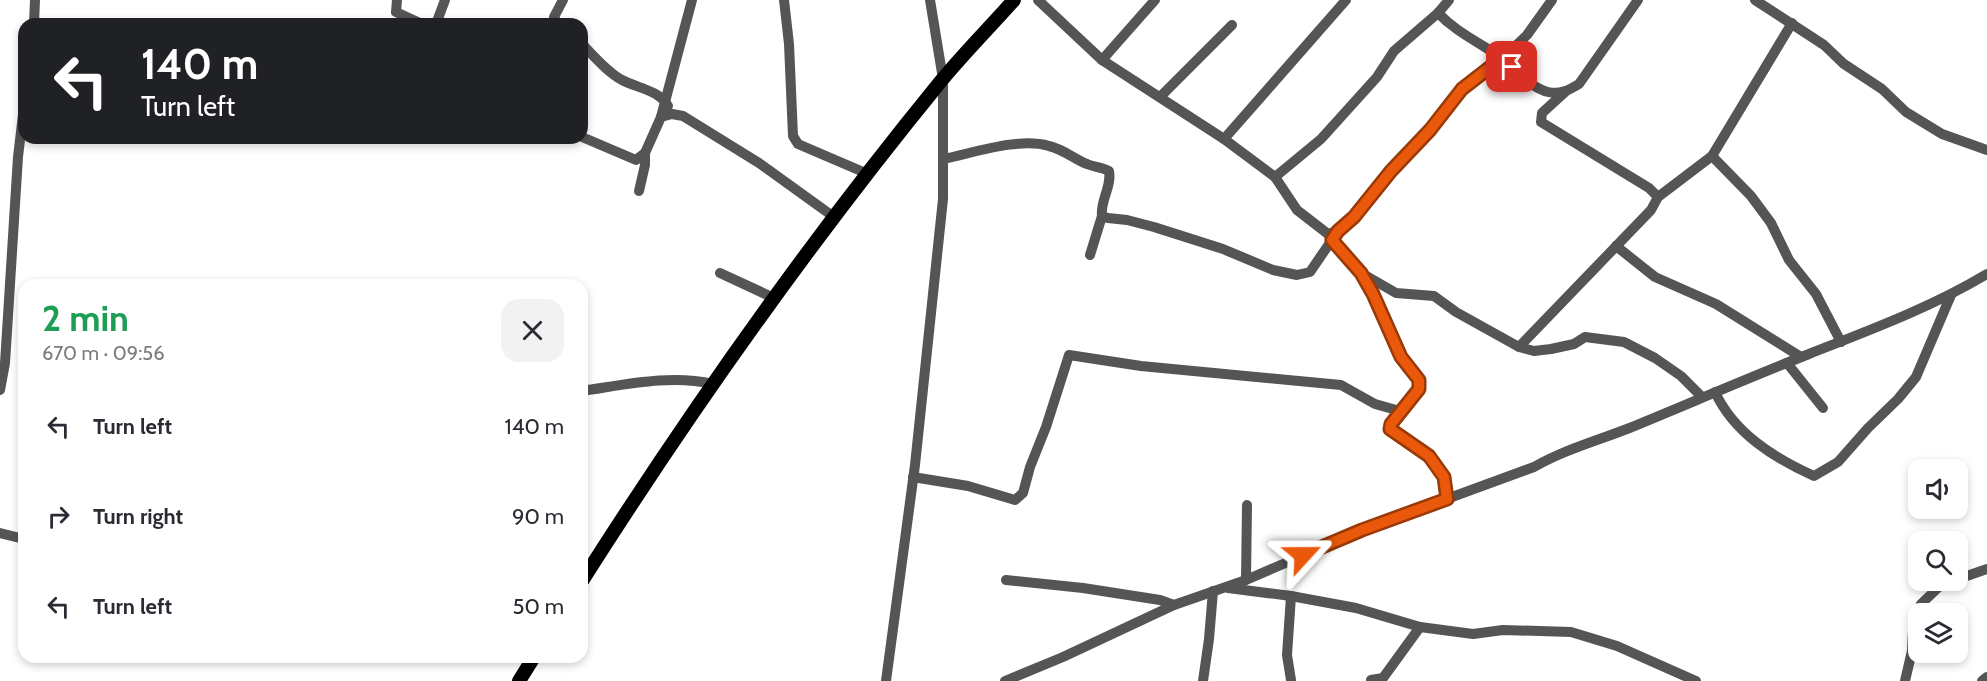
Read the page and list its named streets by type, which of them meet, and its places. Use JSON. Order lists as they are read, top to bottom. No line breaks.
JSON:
{"page":{"turn":["140 m","Turn left"],"heading":["2 min","670 m · 09:56"],"list":[{"name":"Turn left","value":"140 m"},{"name":"Turn right","value":"90 m"},{"name":"Turn left","value":"50 m"}]}}
